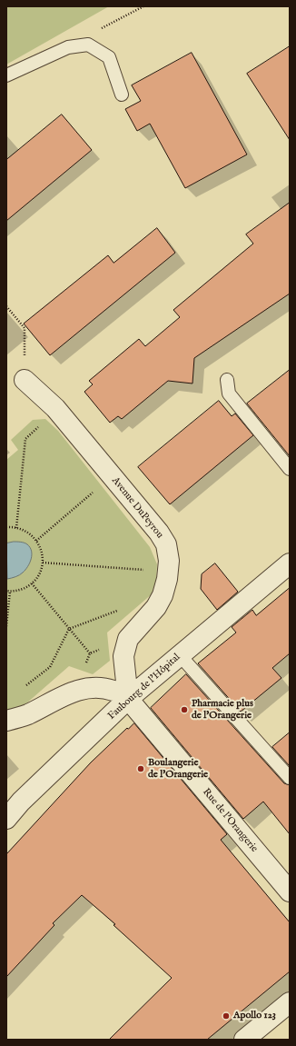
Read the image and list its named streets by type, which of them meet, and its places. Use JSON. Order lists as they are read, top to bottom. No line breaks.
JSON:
{"streets":{"street":["Avenue DuPeyrou","Faubourg de l'Hôpital","Rue de l'Orangerie"]},"crossings":[["Avenue DuPeyrou","Faubourg de l'Hôpital"],["Avenue DuPeyrou","Rue de l'Orangerie"],["Faubourg de l'Hôpital","Rue de l'Orangerie"]],"places":["Pharmacie plus de l'Orangerie","Boulangerie de l'Orangerie","Apollo 123"]}
